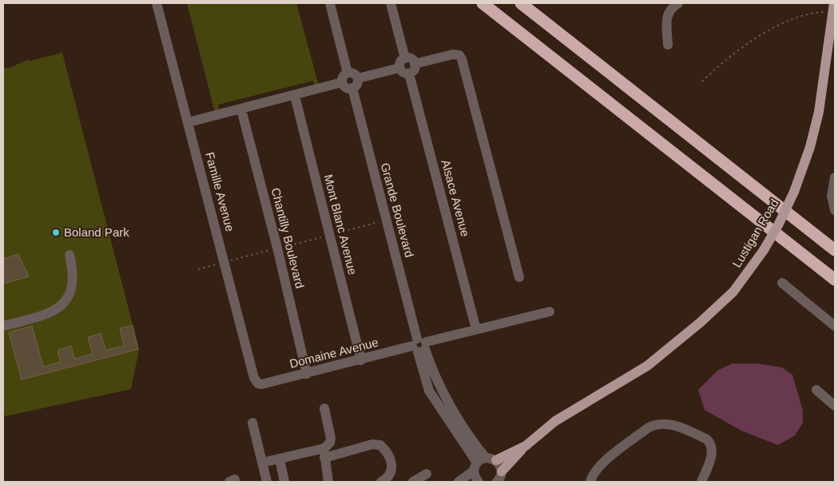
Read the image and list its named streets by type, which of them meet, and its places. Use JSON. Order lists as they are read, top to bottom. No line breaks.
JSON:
{"streets":{"main road":["Lustigan Road"],"street":["Famille Avenue","Alsace Avenue","Grande Boulevard","Mont Blanc Avenue","Chantilly Boulevard","Domaine Avenue"]},"crossings":[["Famille Avenue","Domaine Avenue"],["Alsace Avenue","Domaine Avenue"],["Grande Boulevard","Domaine Avenue"],["Mont Blanc Avenue","Domaine Avenue"],["Chantilly Boulevard","Domaine Avenue"]],"places":["Boland Park"]}
